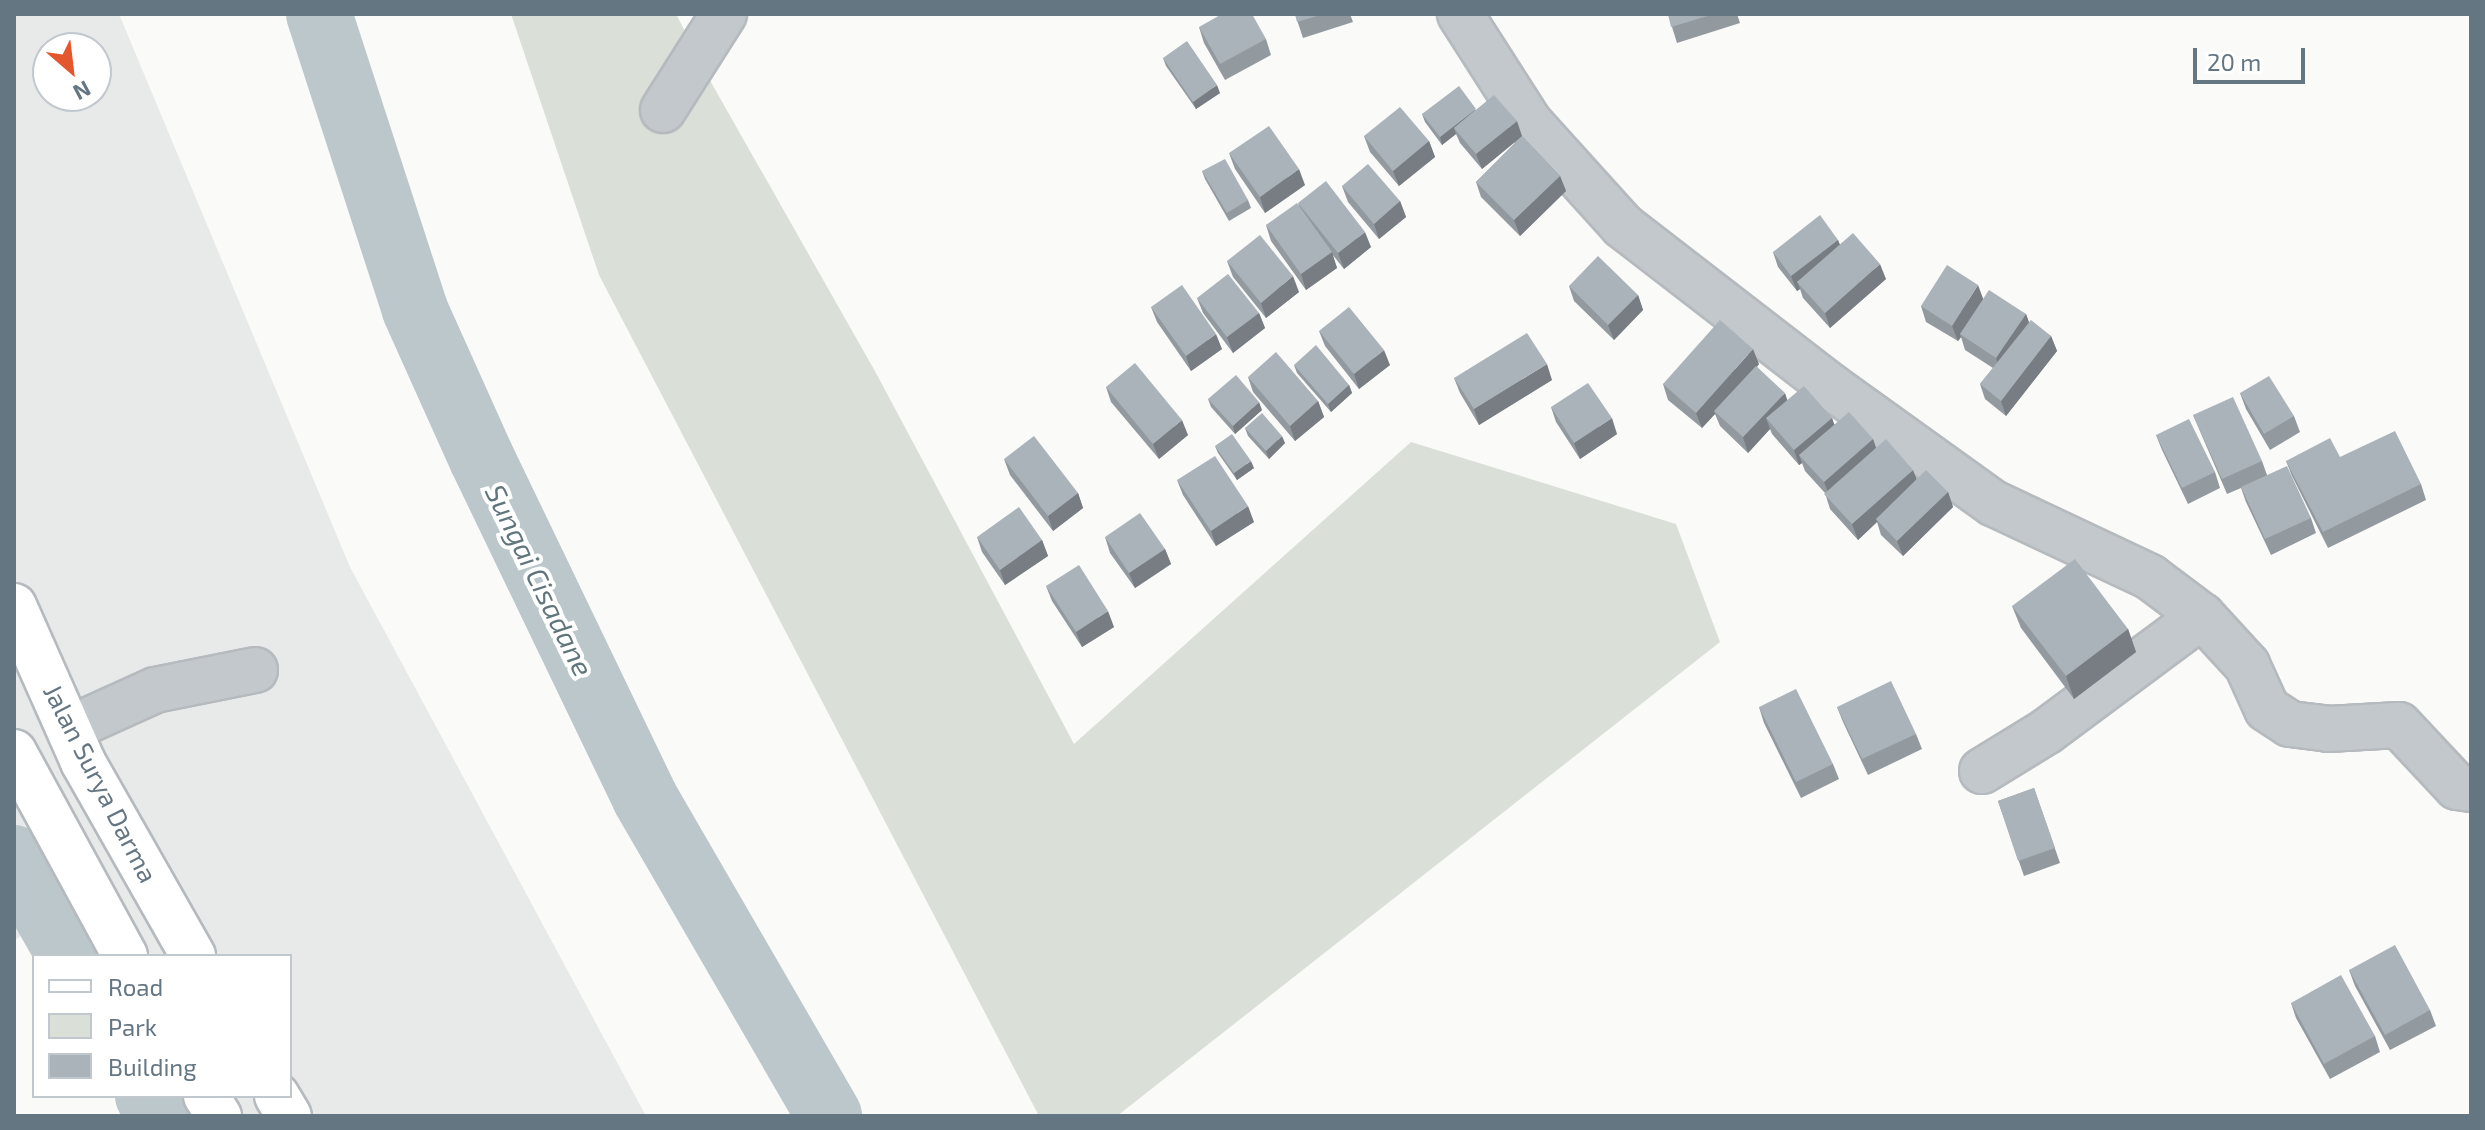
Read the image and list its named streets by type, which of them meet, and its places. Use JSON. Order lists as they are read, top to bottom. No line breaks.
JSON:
{"streets":{"main road":["Jalan Surya Darma"]},"water":["Sungai Cisadane"],"legend":["Road","Park","Building"],"scale_bar":"20 m","north":"bottom right"}
